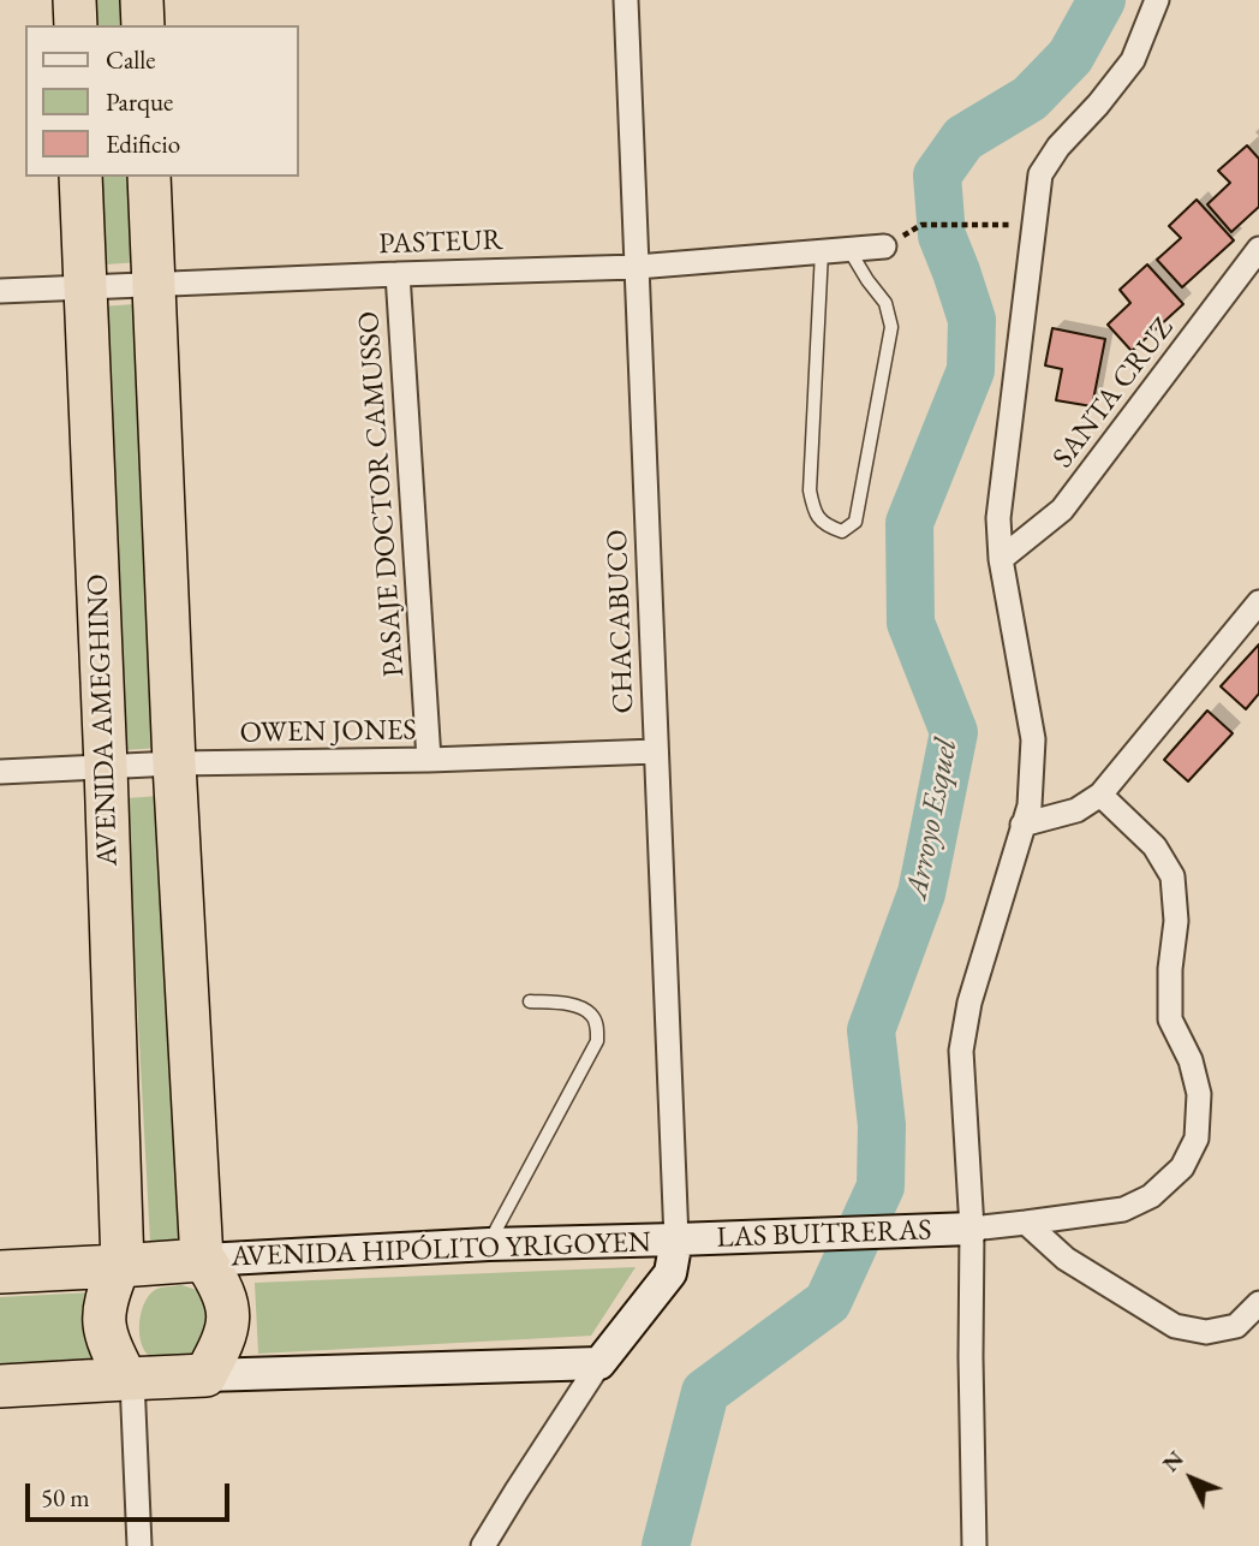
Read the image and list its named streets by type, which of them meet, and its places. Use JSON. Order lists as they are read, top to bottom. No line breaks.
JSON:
{"streets":{"highway":["AVENIDA AMEGHINO"],"street":["PASTEUR","SANTA CRUZ","PASAJE DOCTOR CAMUSSO","CHACABUCO","OWEN JONES","LAS BUITRERAS","AVENIDA HIPÓLITO YRIGOYEN"]},"crossings":[["PASTEUR","PASAJE DOCTOR CAMUSSO"],["PASTEUR","CHACABUCO"],["PASTEUR","AVENIDA AMEGHINO"],["PASAJE DOCTOR CAMUSSO","OWEN JONES"],["CHACABUCO","OWEN JONES"],["CHACABUCO","LAS BUITRERAS"],["CHACABUCO","AVENIDA HIPÓLITO YRIGOYEN"],["AVENIDA AMEGHINO","OWEN JONES"],["AVENIDA AMEGHINO","AVENIDA HIPÓLITO YRIGOYEN"],["LAS BUITRERAS","AVENIDA HIPÓLITO YRIGOYEN"]],"water":["Arroyo Esquel"],"legend":["Calle","Parque","Edificio"],"scale_bar":"50 m","north":"top left"}
